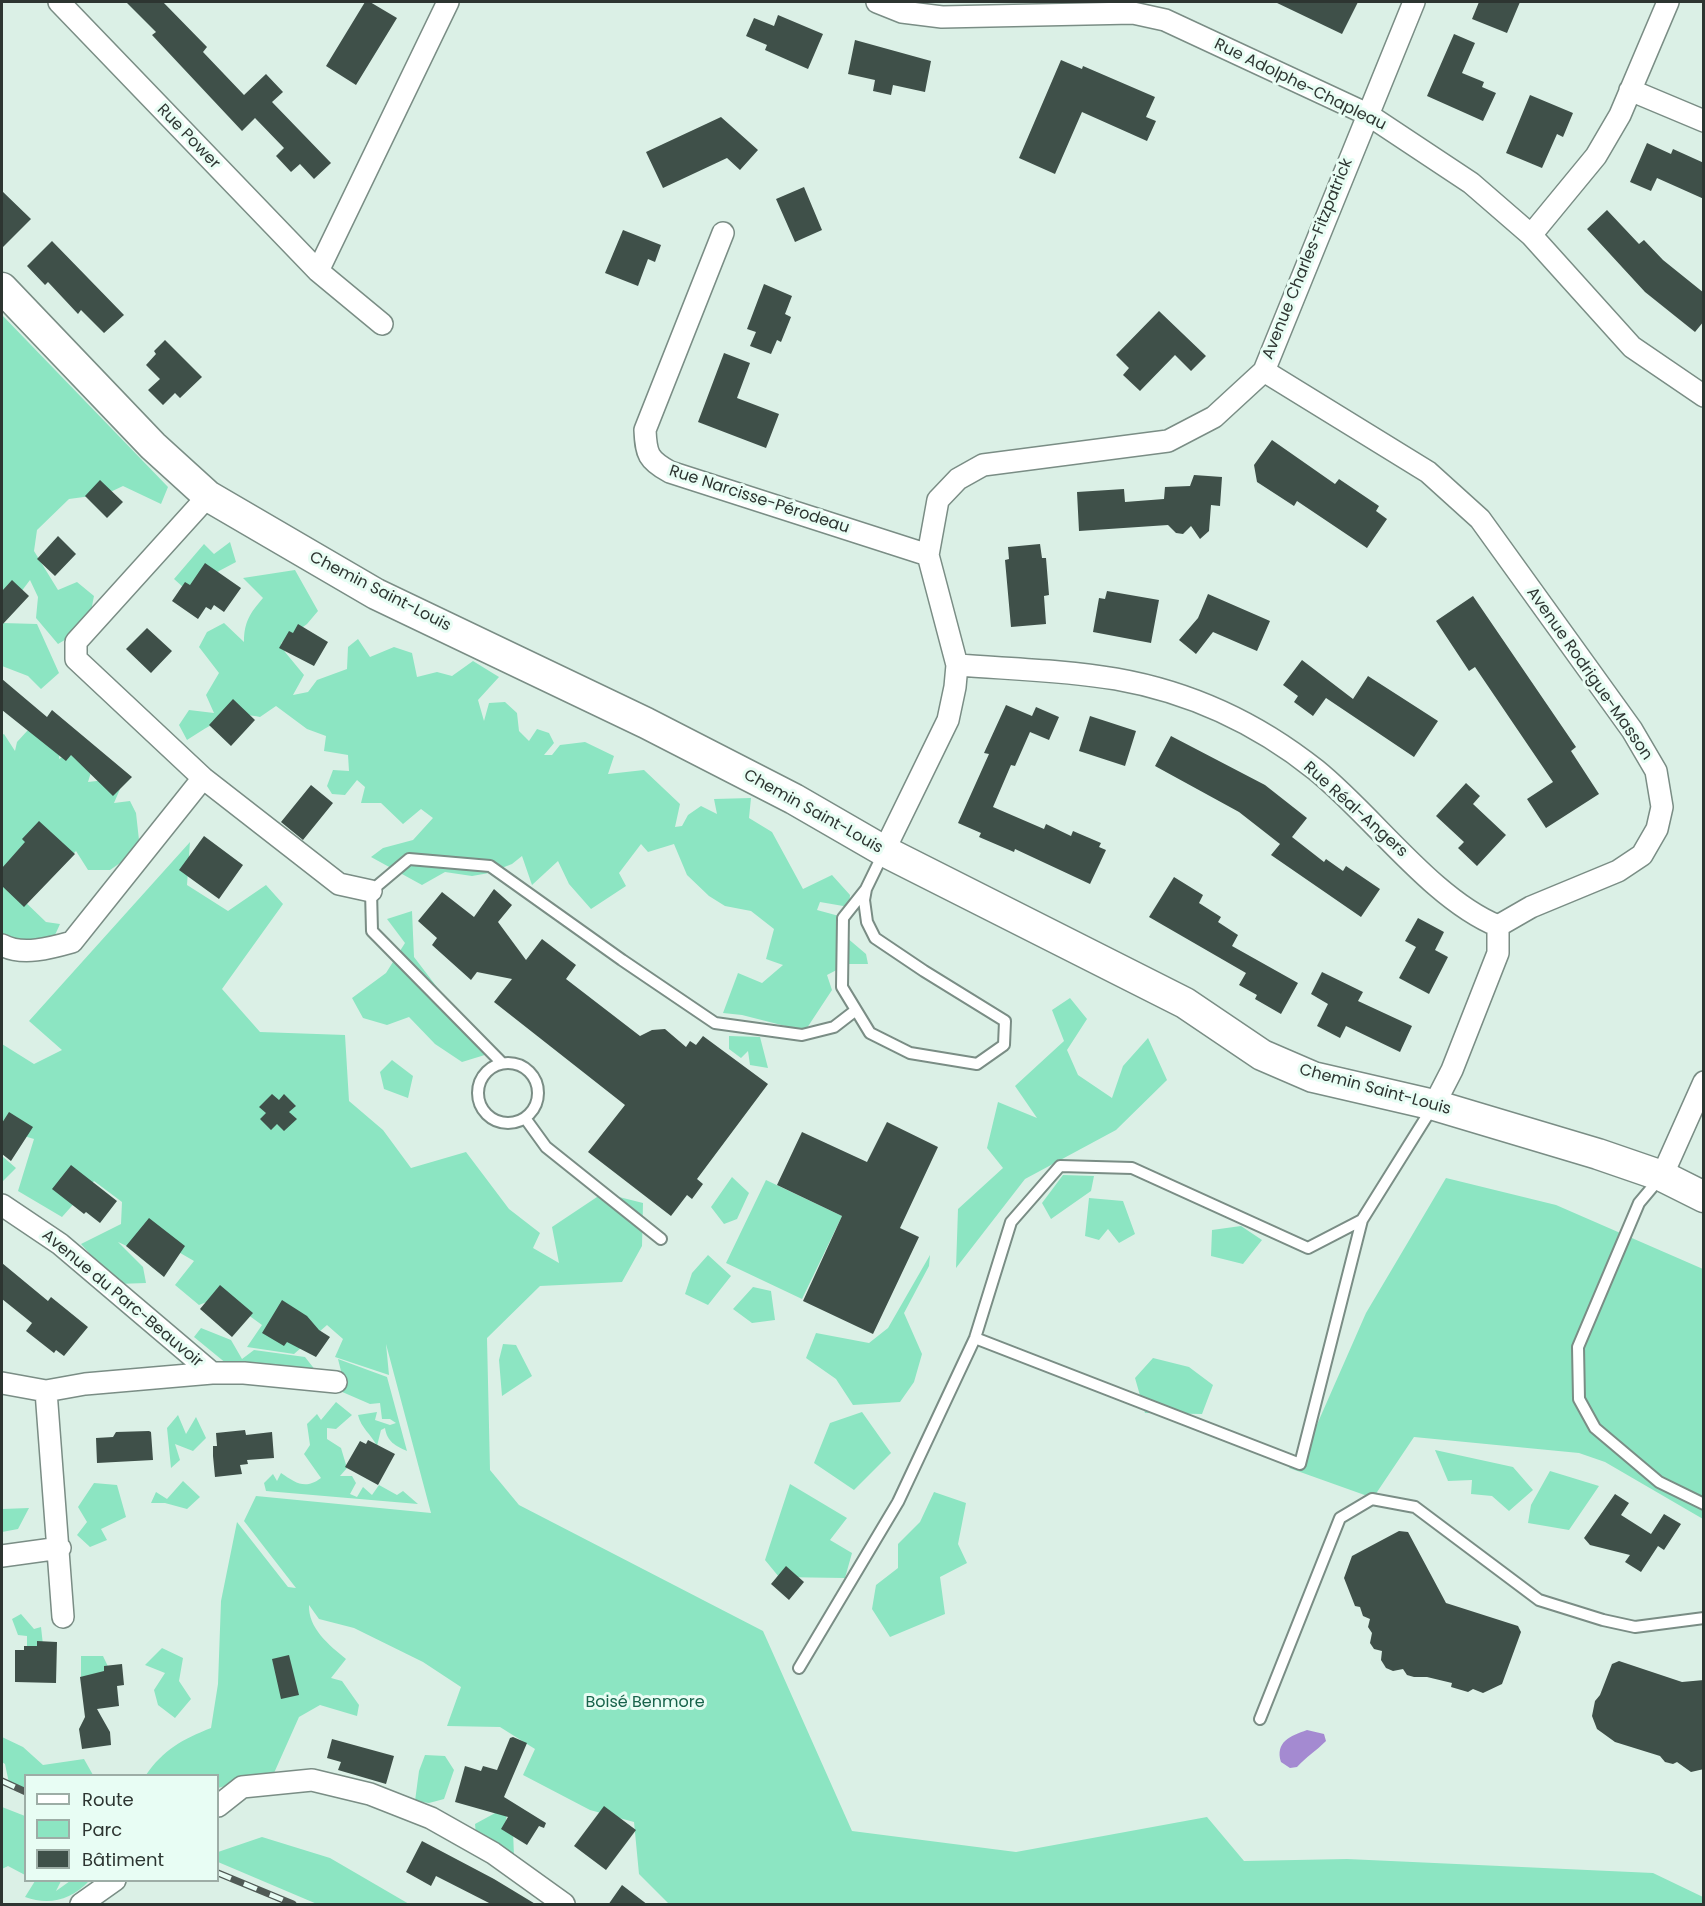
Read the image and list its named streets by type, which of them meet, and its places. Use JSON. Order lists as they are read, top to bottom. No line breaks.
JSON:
{"streets":{"street":["Rue Adolphe-Chapleau","Rue Power","Avenue Charles-Fitzpatrick","Rue Narcisse-Pérodeau","Chemin Saint-Louis","Avenue Rodrigue-Masson","Rue Réal-Angers","Avenue du Parc-Beauvoir"]},"crossings":[["Rue Adolphe-Chapleau","Avenue Charles-Fitzpatrick"],["Avenue Charles-Fitzpatrick","Rue Narcisse-Pérodeau"],["Avenue Charles-Fitzpatrick","Chemin Saint-Louis"],["Avenue Charles-Fitzpatrick","Avenue Rodrigue-Masson"],["Avenue Charles-Fitzpatrick","Rue Réal-Angers"],["Avenue Rodrigue-Masson","Rue Réal-Angers"]],"parks":["Boisé Benmore"],"legend":["Route","Parc","Bâtiment"]}
